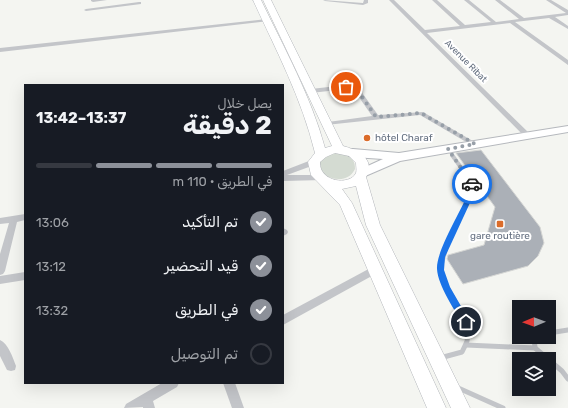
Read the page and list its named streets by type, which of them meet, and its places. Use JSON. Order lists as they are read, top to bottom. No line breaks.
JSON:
{"streets":{"street":["Avenue Ribat"]},"places":{"other":["hôtel Charaf"],"transit":["gare routière"]},"north":"left","page":{"heading":["2 دقيقة","يصل خلال","13:37–13:42"],"bar":"في الطريق · 110 m","list":[["تم التأكيد","13:06"],["قيد التحضير","13:12"],["في الطريق","13:32"],"تم التوصيل"]}}
